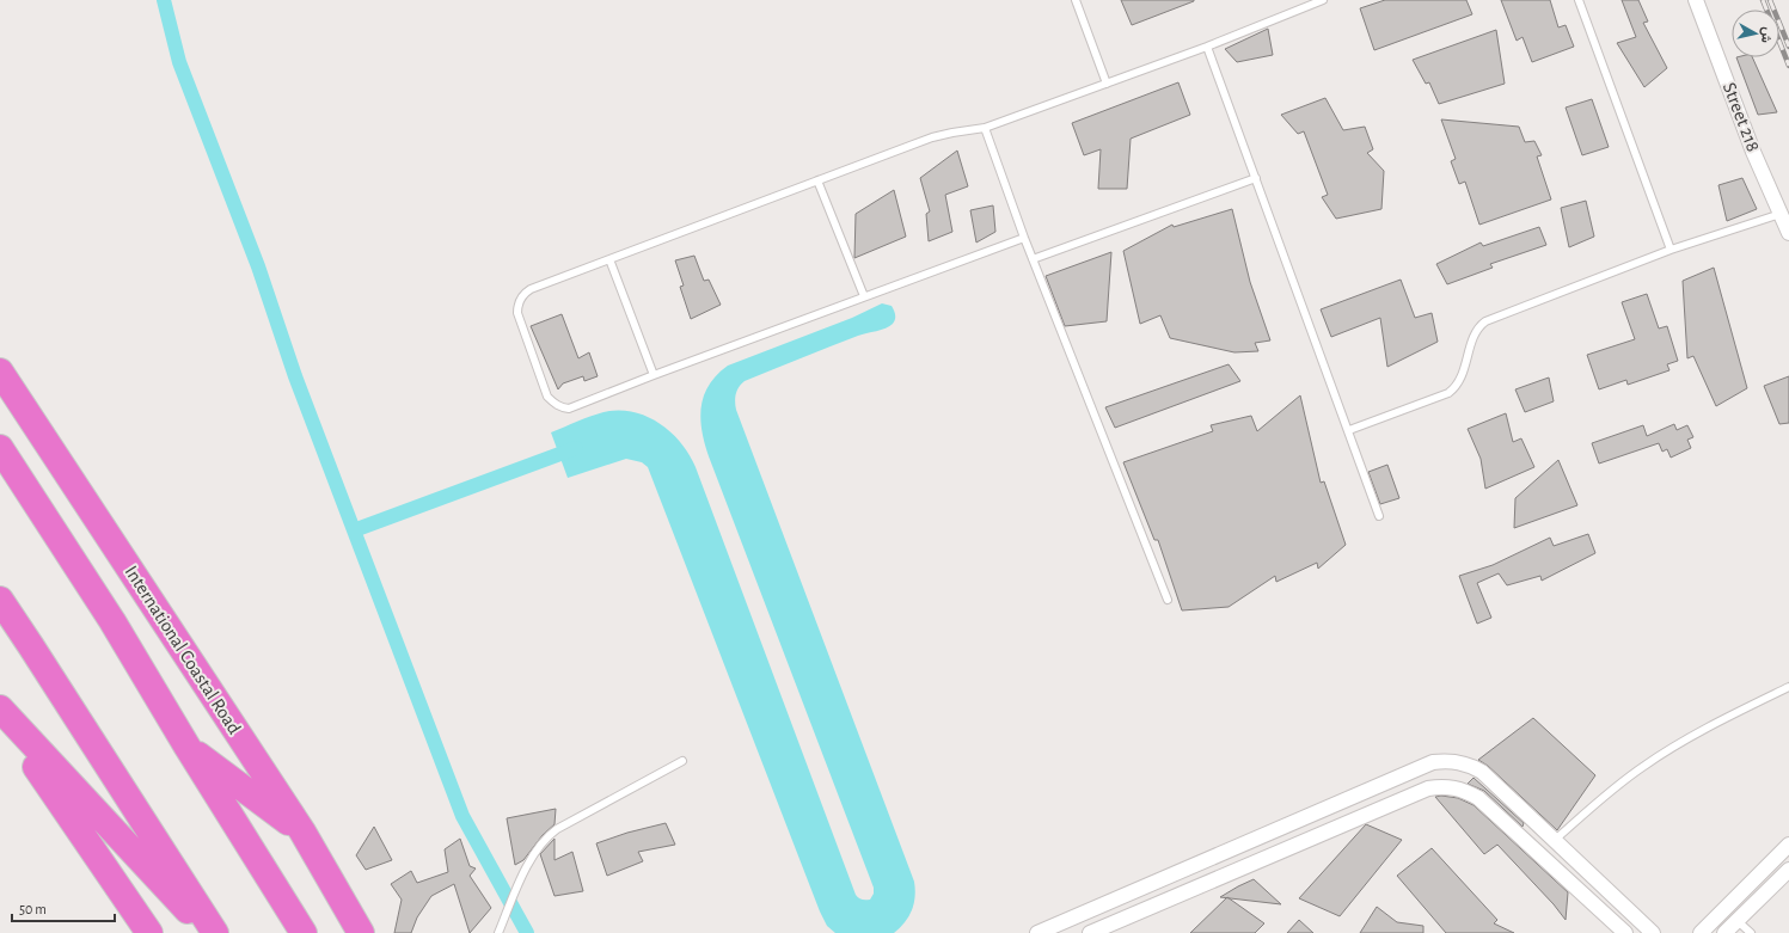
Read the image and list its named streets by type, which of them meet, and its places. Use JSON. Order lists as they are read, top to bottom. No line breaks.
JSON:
{"streets":{"highway":["International Coastal Road"],"street":["Street 218"]},"scale_bar":"50 m","north":"right"}
